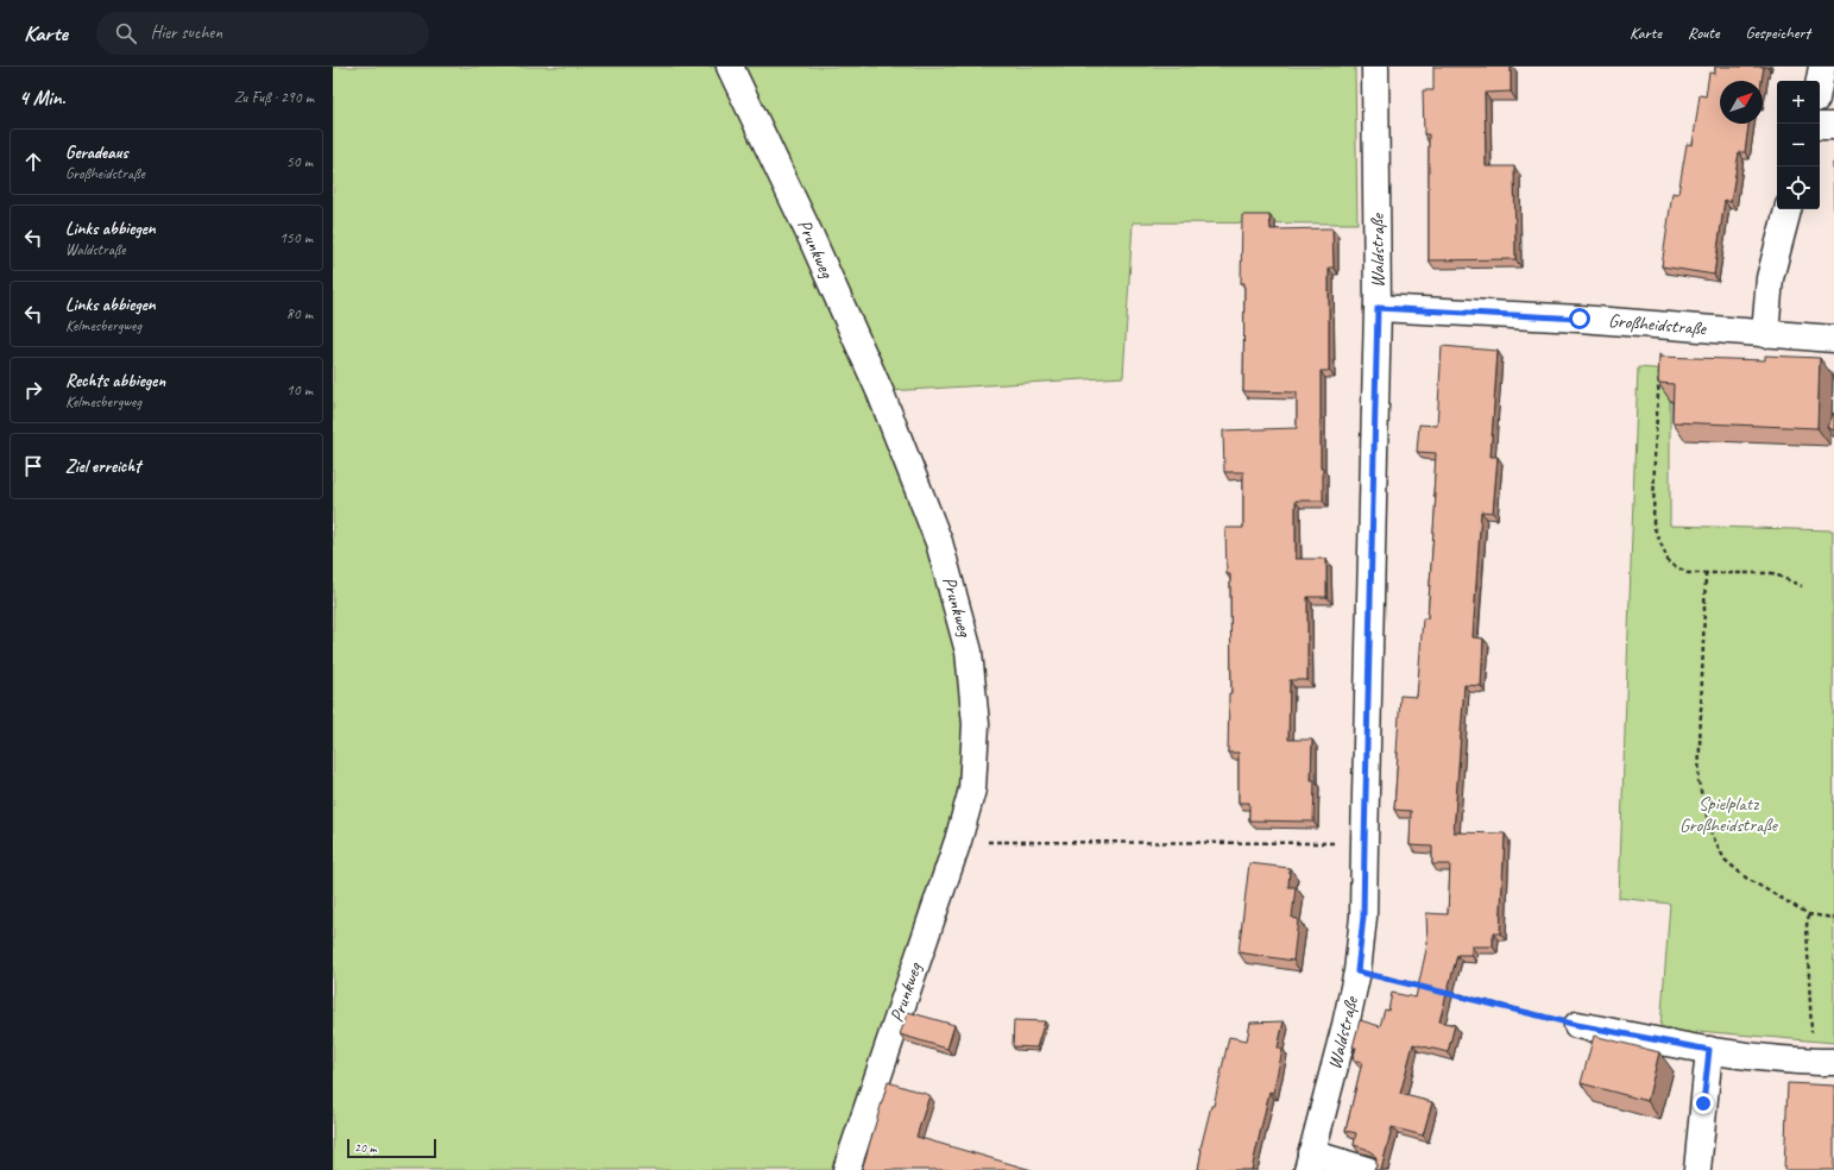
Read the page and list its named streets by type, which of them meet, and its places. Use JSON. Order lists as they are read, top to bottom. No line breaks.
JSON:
{"streets":{"street":["Prunkweg","Waldstraße","Großheidstraße"]},"crossings":[["Waldstraße","Großheidstraße"]],"parks":["Spielplatz Großheidstraße"],"scale_bar":"20 m","north":"top right","page":{"header":"Karte","search":"Hier suchen","nav":["Karte","Route","Gespeichert"],"heading":["4 Min.","Zu Fuß · 290 m"],"map_buttons":["+","−"],"list":[["Geradeaus","Großheidstraße","50 m"],["Links abbiegen","Waldstraße","150 m"],["Links abbiegen","Kelmesbergweg","80 m"],["Rechts abbiegen","Kelmesbergweg","10 m"],"Ziel erreicht"],"scale":"20 m"}}
